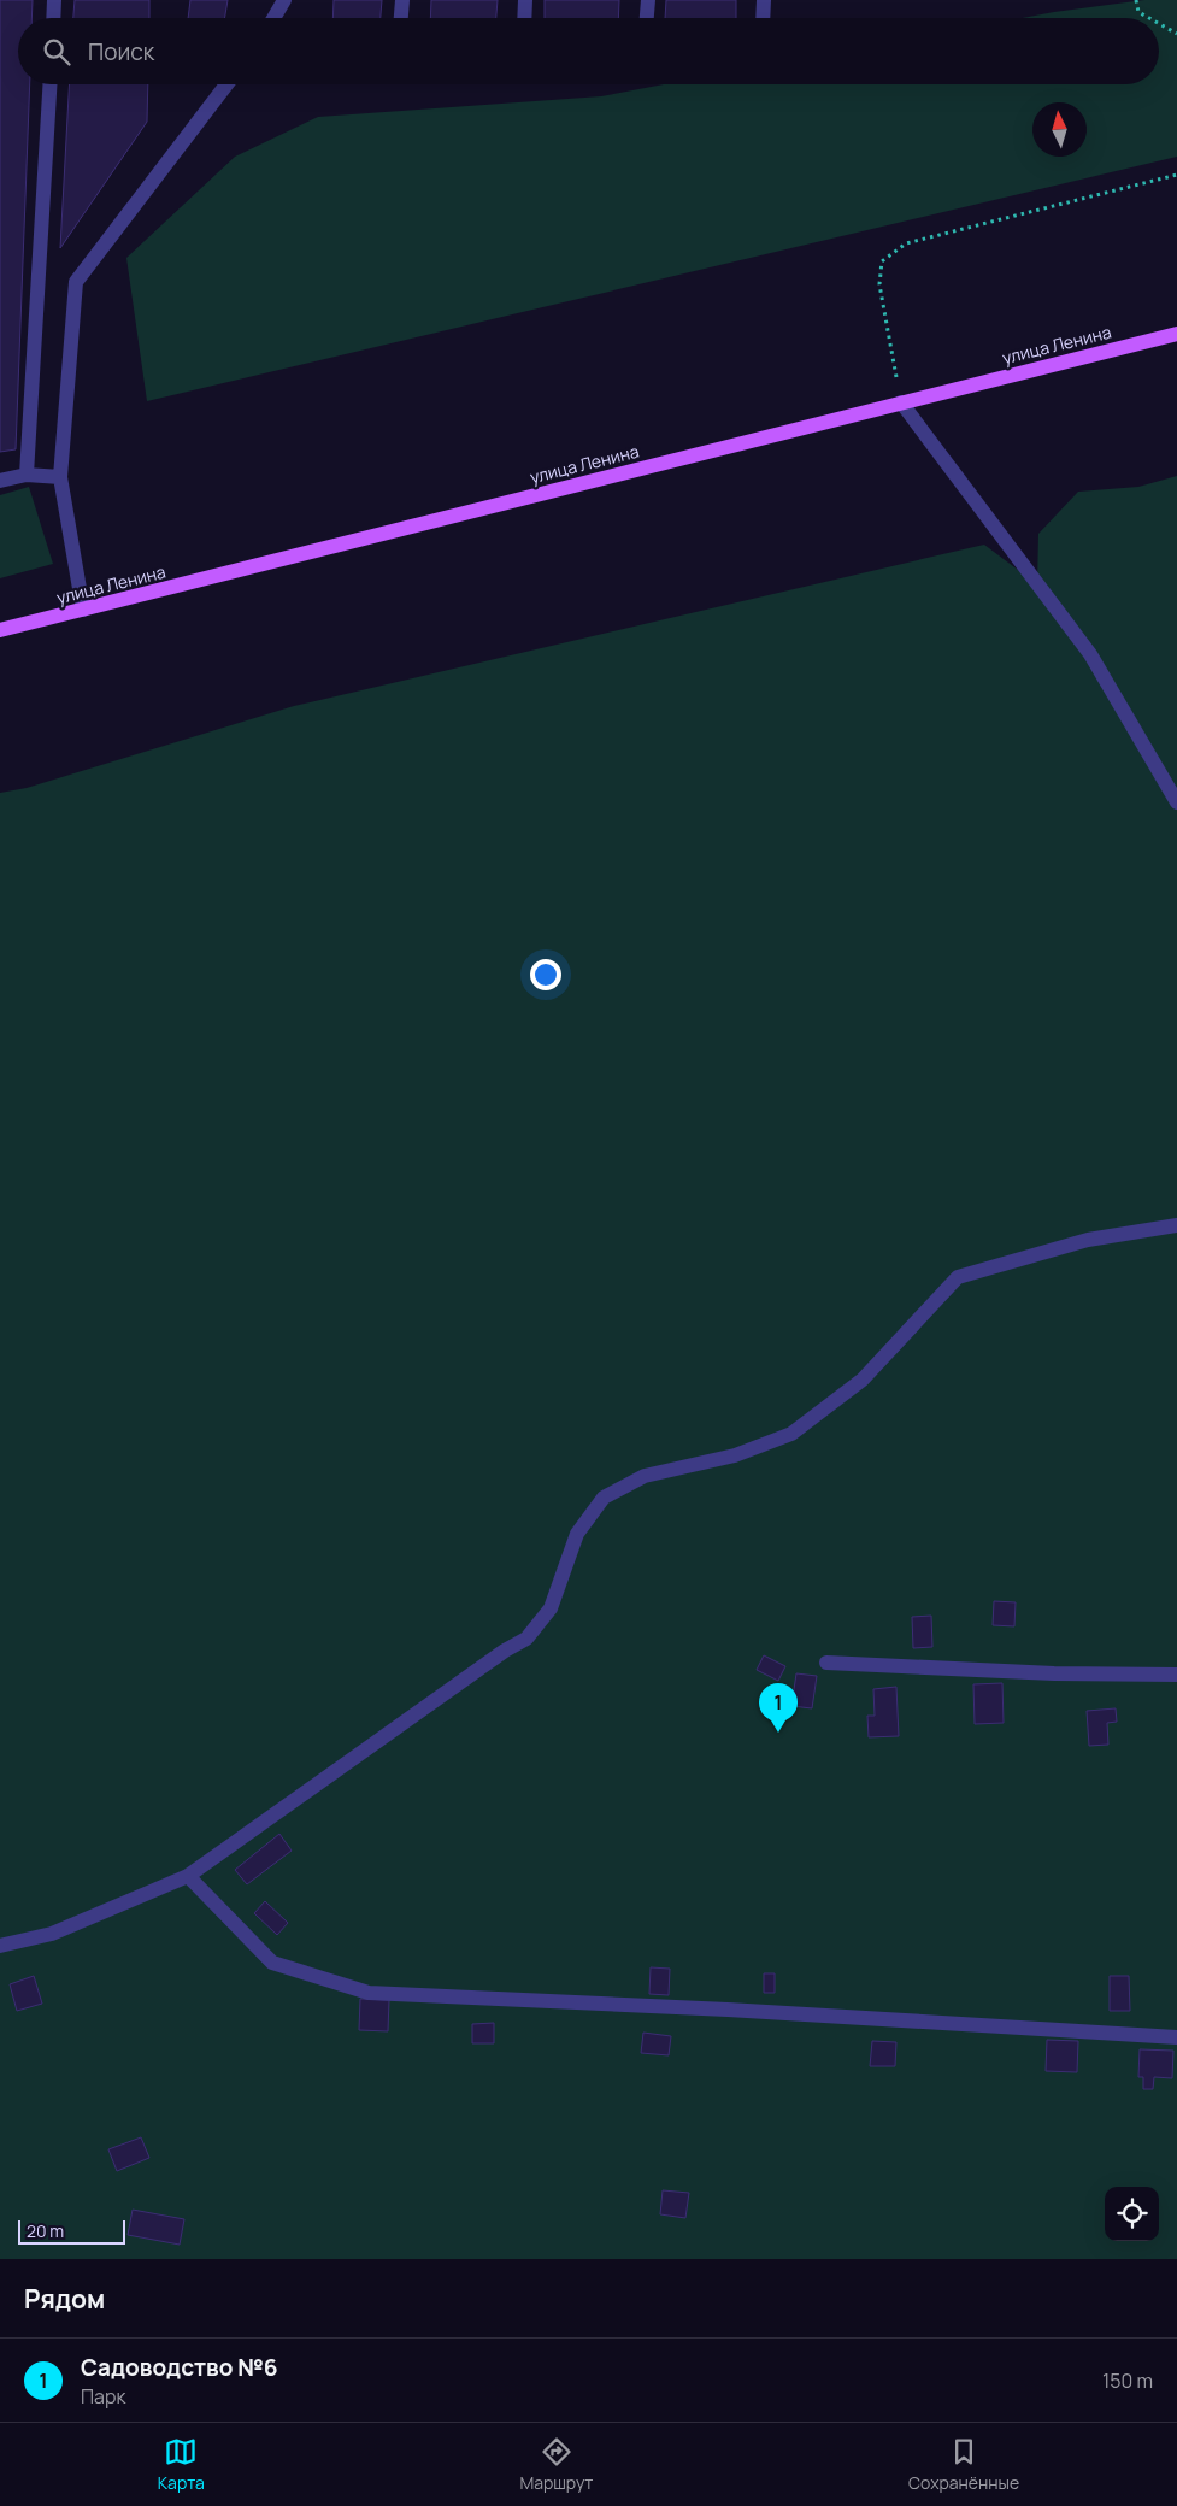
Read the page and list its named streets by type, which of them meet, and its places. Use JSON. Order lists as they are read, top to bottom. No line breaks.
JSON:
{"streets":{"main road":["улица Ленина"]},"scale_bar":"20 m","north":"top","page":{"search":"Поиск","pins":"1","scale":"20 m","heading":"Рядом","list":[{"mark":"1","name":"Садоводство №6","note":"Парк","value":"150 m"}],"nav":["Карта","Маршрут","Сохранённые"]}}
